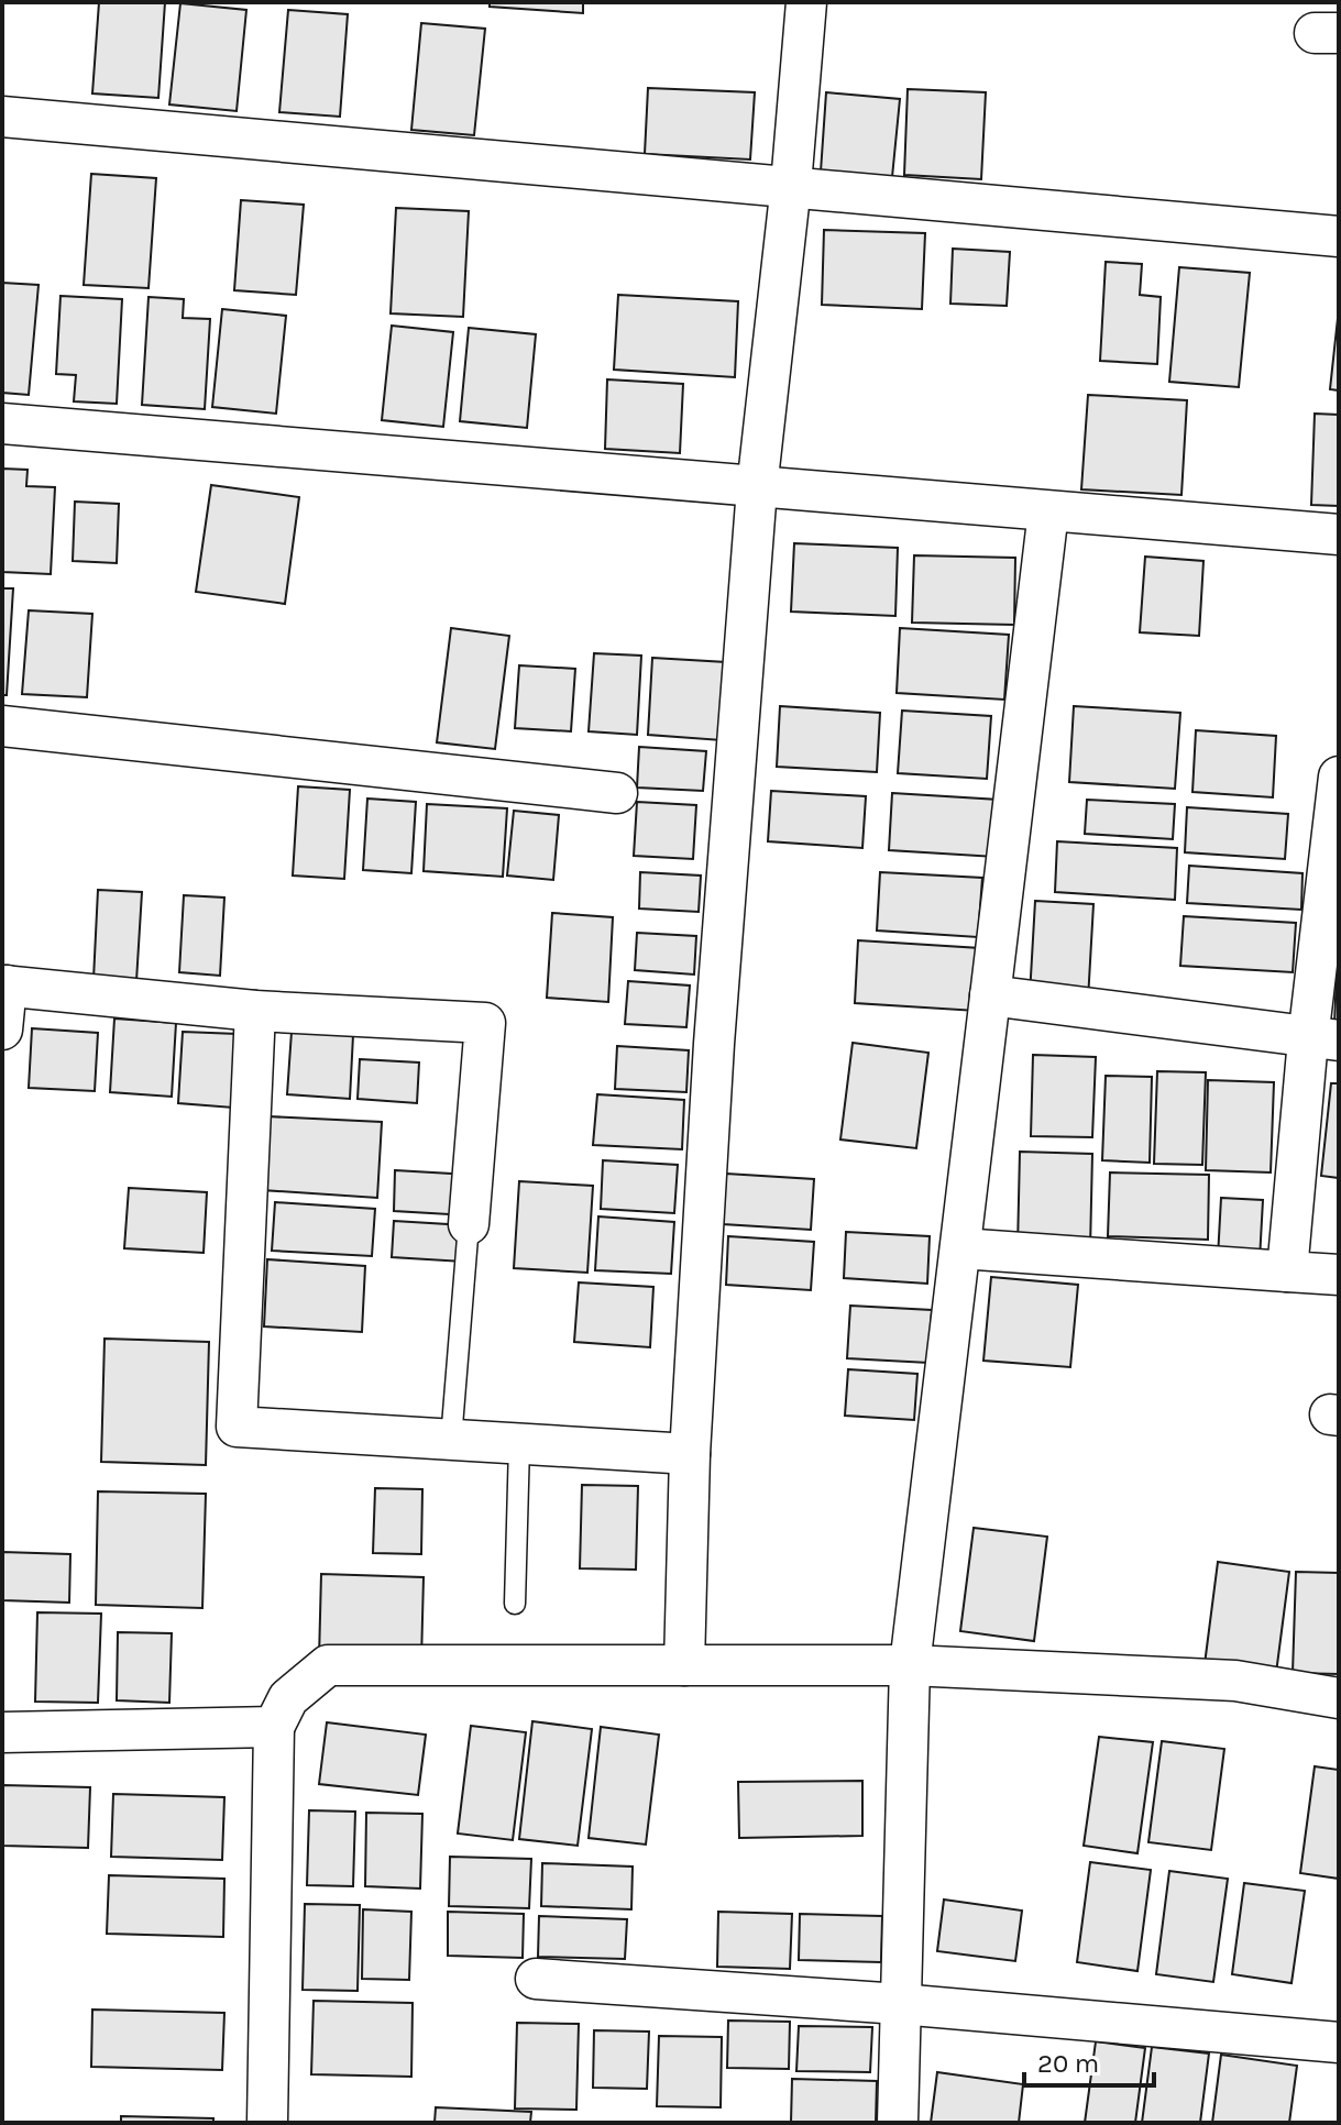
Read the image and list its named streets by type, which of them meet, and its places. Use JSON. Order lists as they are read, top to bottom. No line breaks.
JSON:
{"scale_bar":"20 m"}
